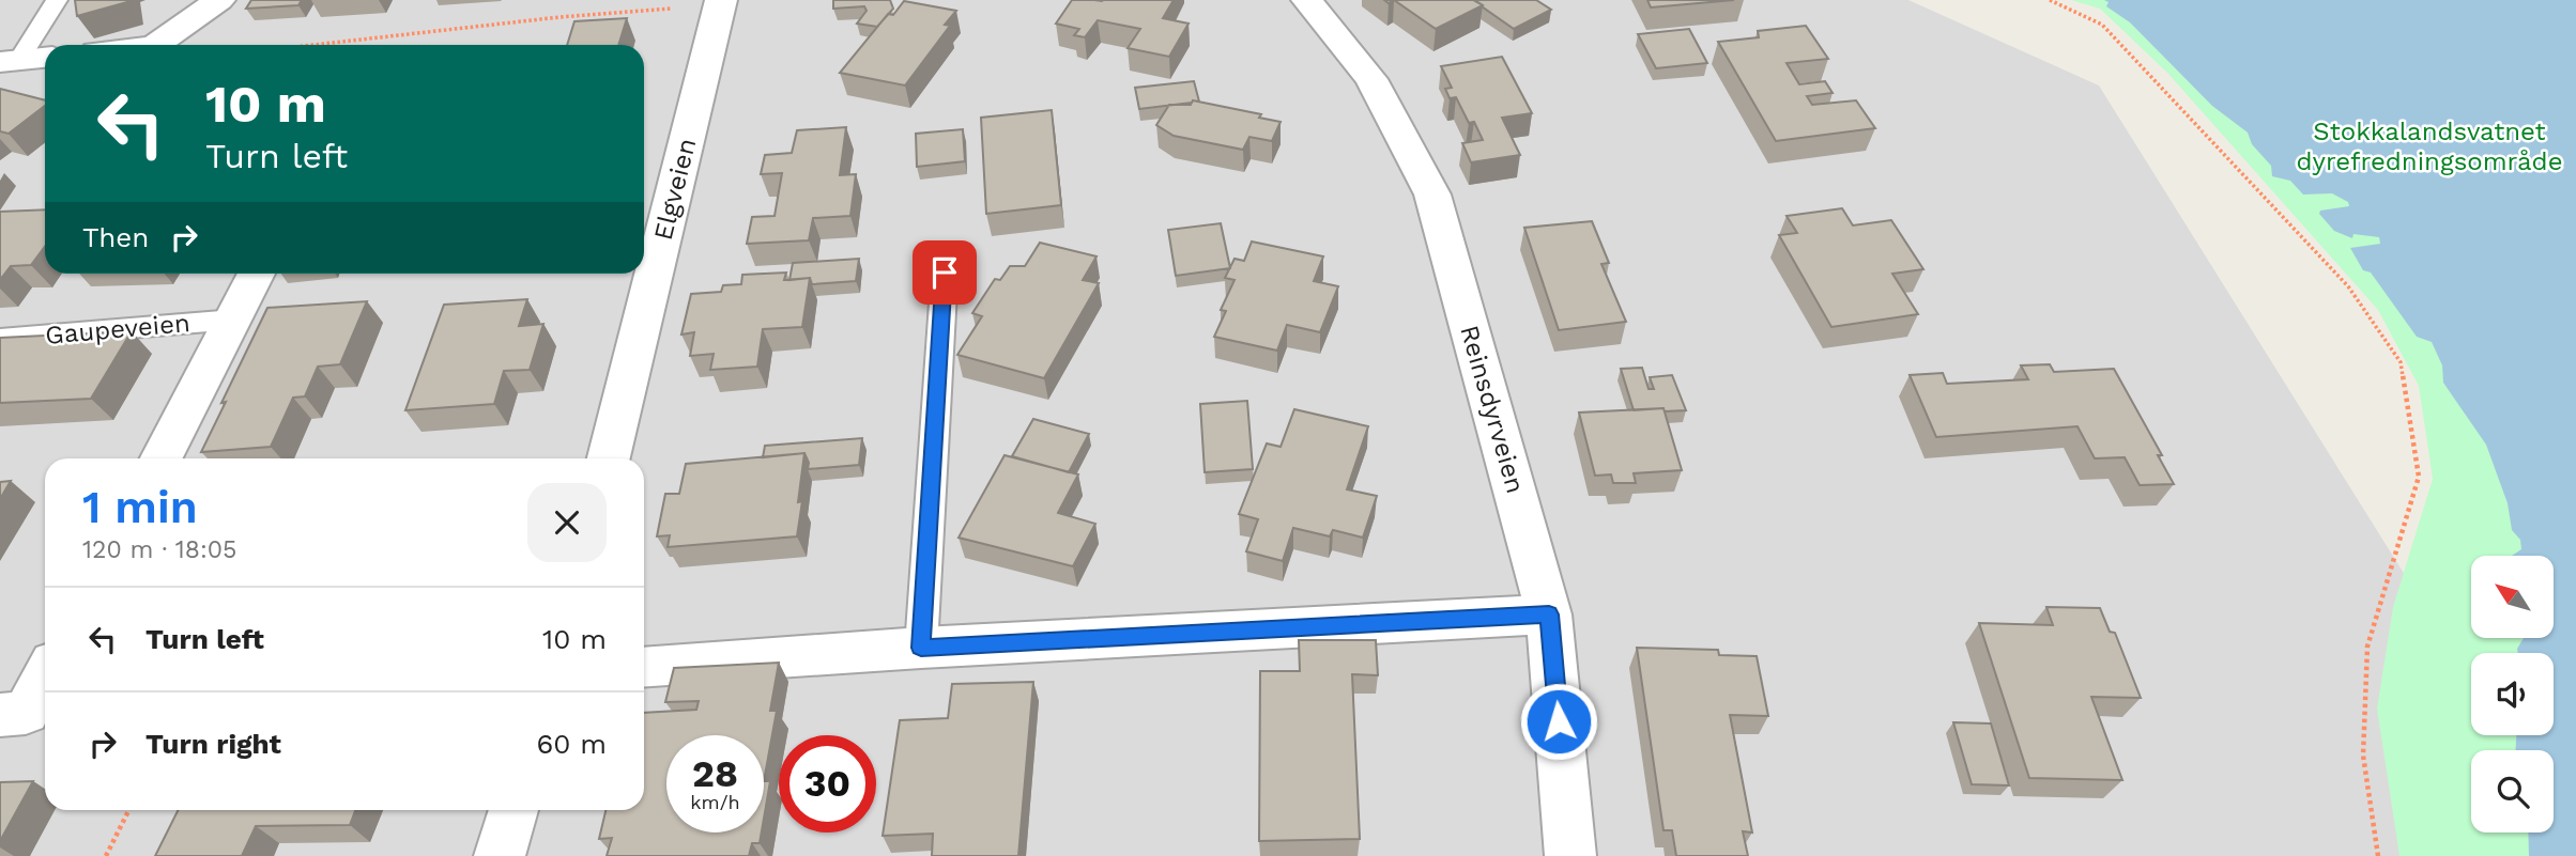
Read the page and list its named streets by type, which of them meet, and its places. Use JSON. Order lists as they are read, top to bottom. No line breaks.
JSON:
{"streets":{"street":["Elgveien","Gaupeveien","Reinsdyrveien"]},"parks":["Stokkalandsvatnet dyrefredningsområde"],"north":"top left","page":{"turn":["10 m","Turn left"],"then":"Then","heading":["1 min","120 m · 18:05"],"list":[{"name":"Turn left","value":"10 m"},{"name":"Turn right","value":"60 m"}],"speed":"28 km/h","limit":"30"}}
